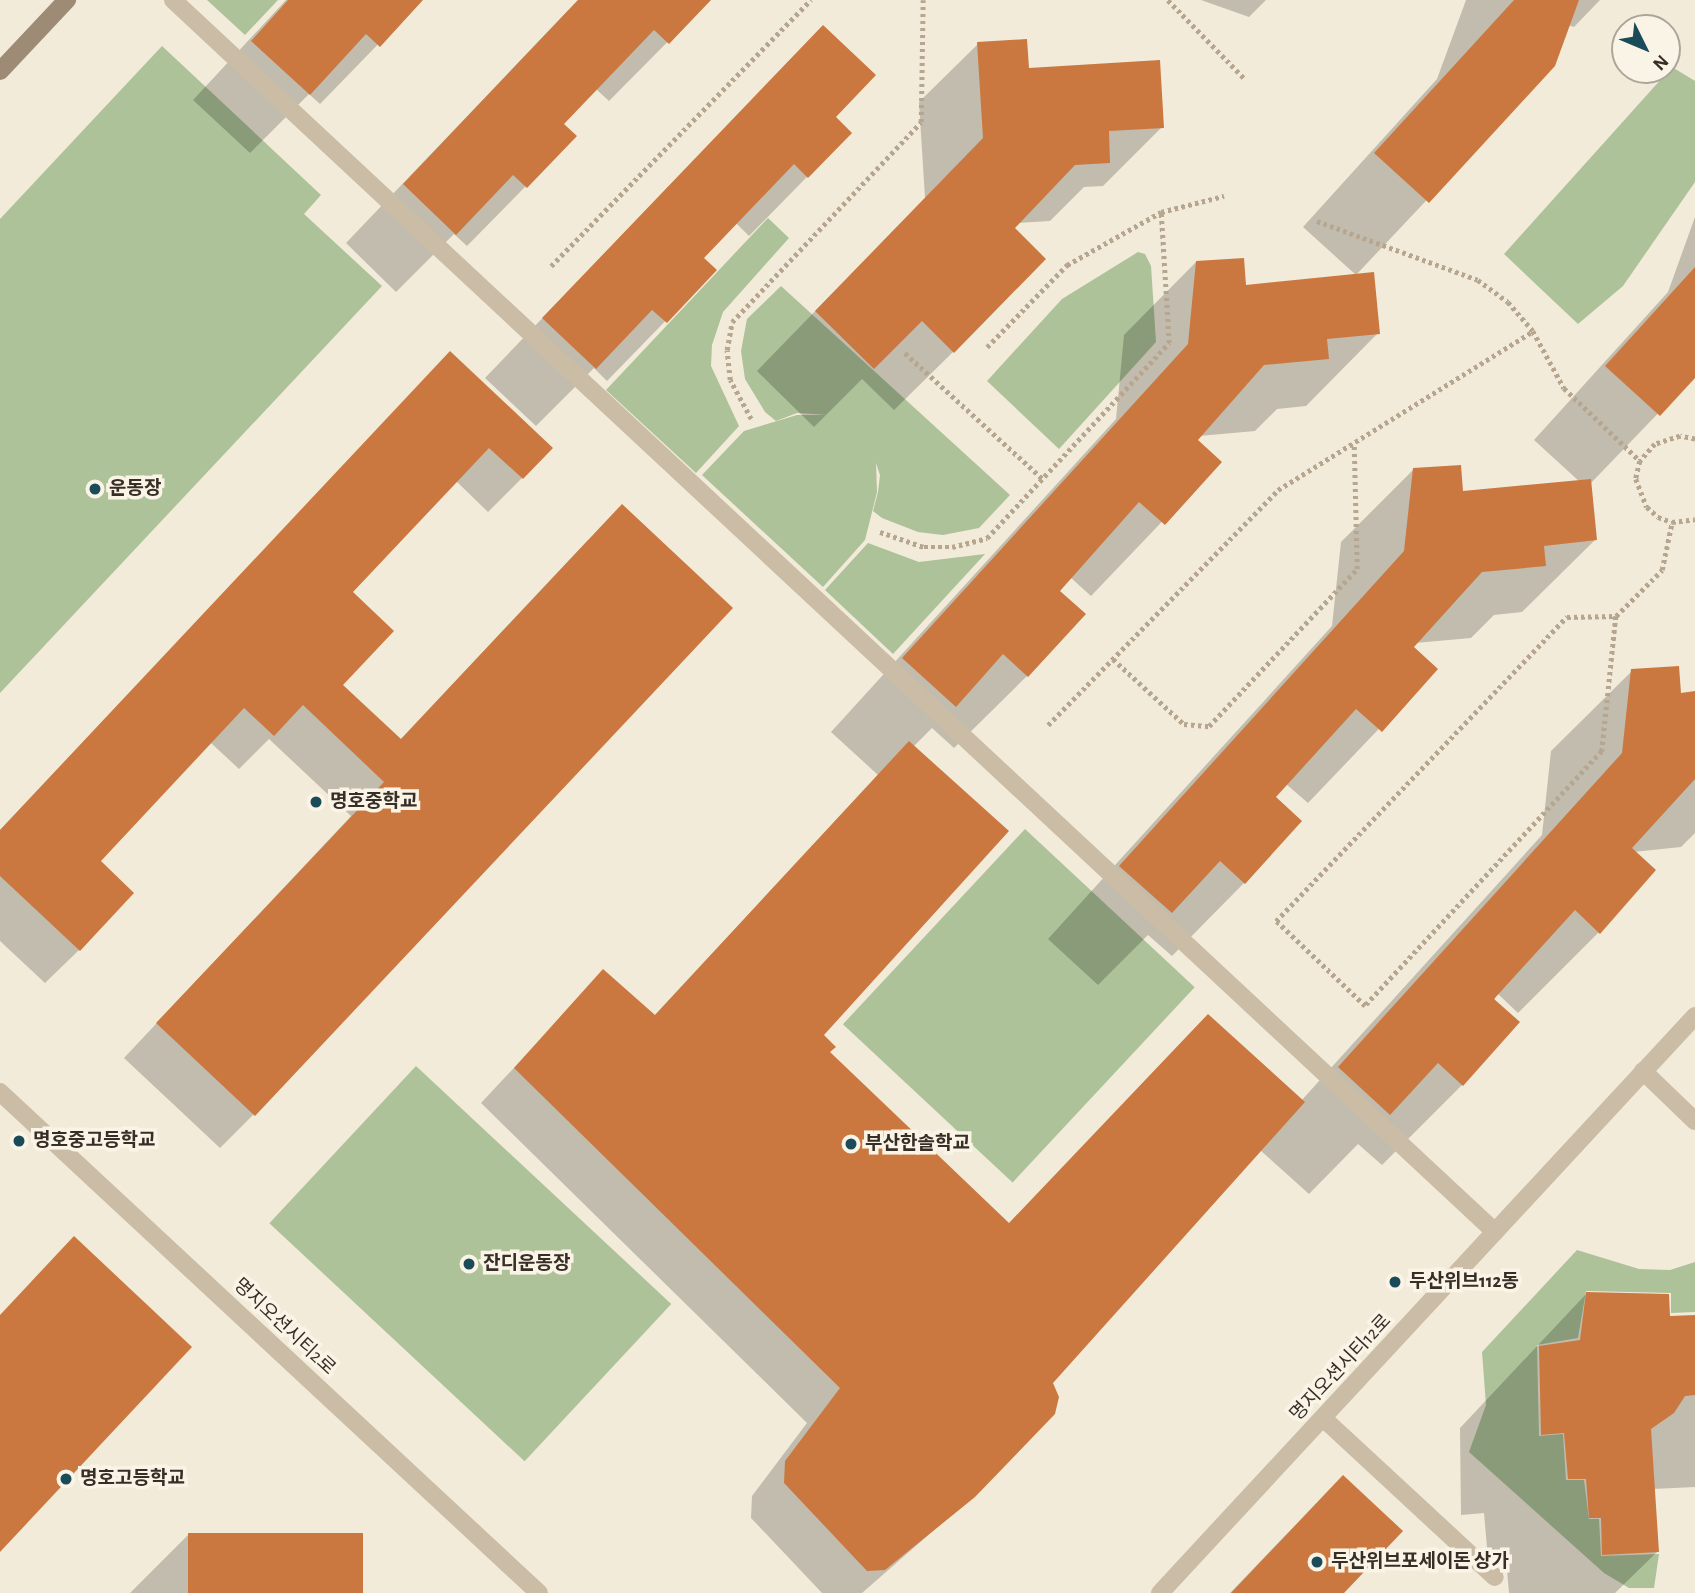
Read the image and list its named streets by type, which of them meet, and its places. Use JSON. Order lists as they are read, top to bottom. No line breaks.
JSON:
{"streets":{"street":["명지오션시티2로","명지오션시티12로"]},"places":["운동장","명호중학교","명호중고등학교","부산한솔학교","잔디운동장","두산위브112동","명호고등학교","두산위브포세이돈 상가"],"north":"bottom right"}
